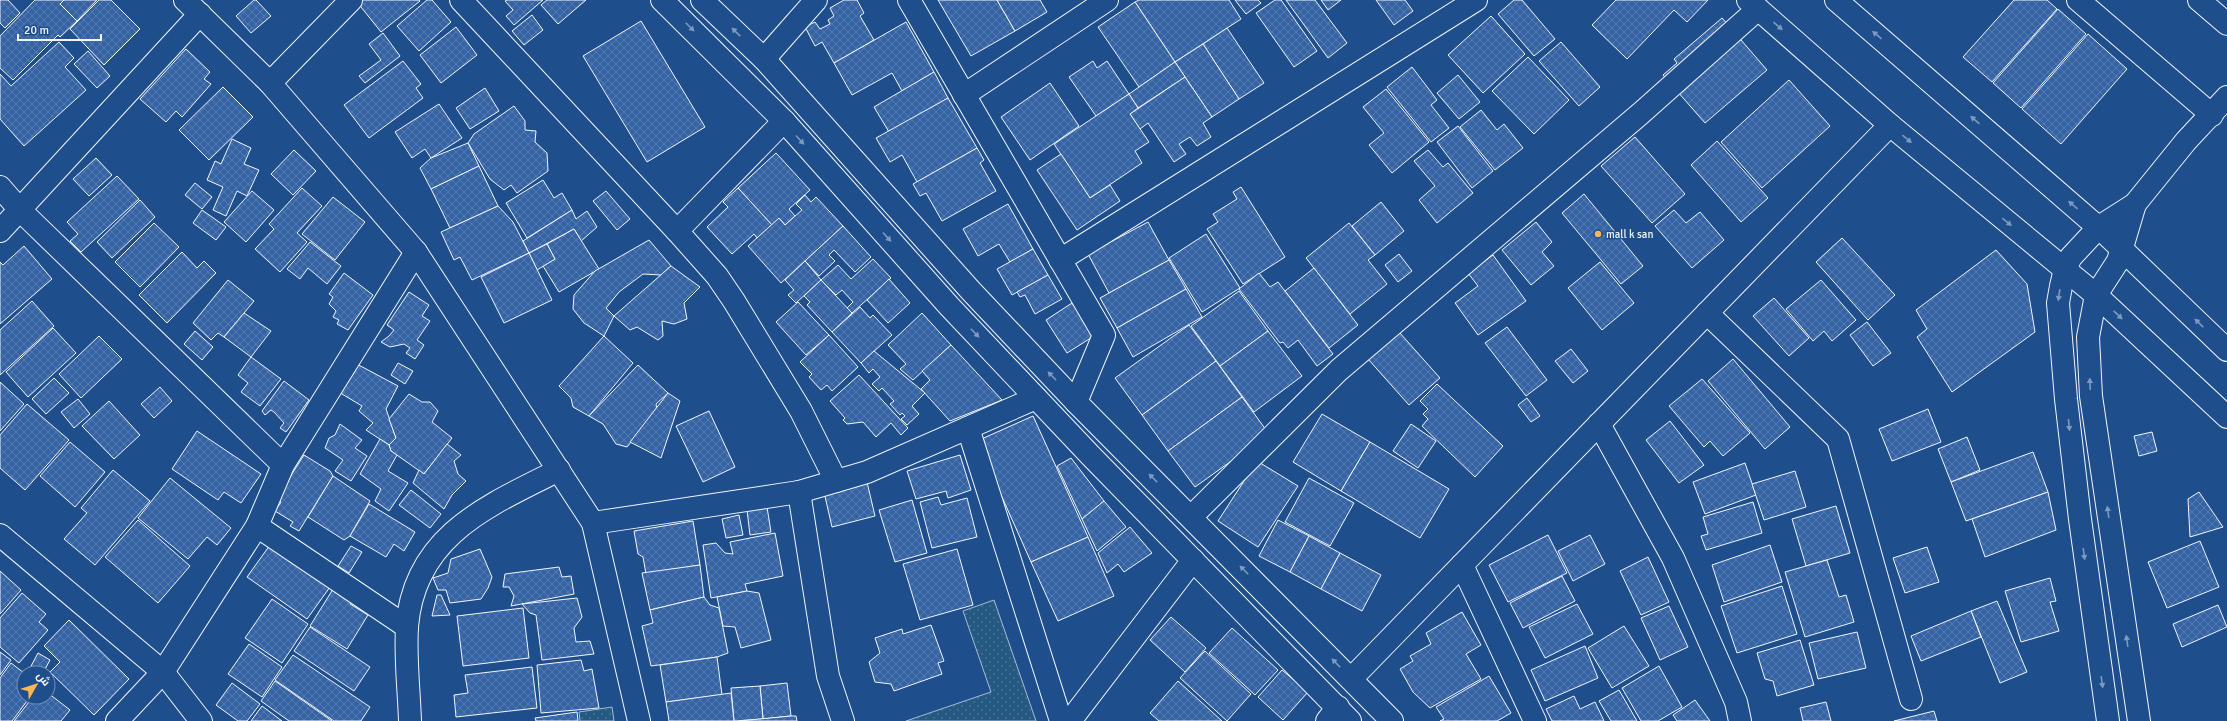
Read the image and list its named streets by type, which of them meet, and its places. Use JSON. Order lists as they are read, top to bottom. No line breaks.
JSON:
{"places":["mall k san"],"scale_bar":"20 m","north":"top right"}
